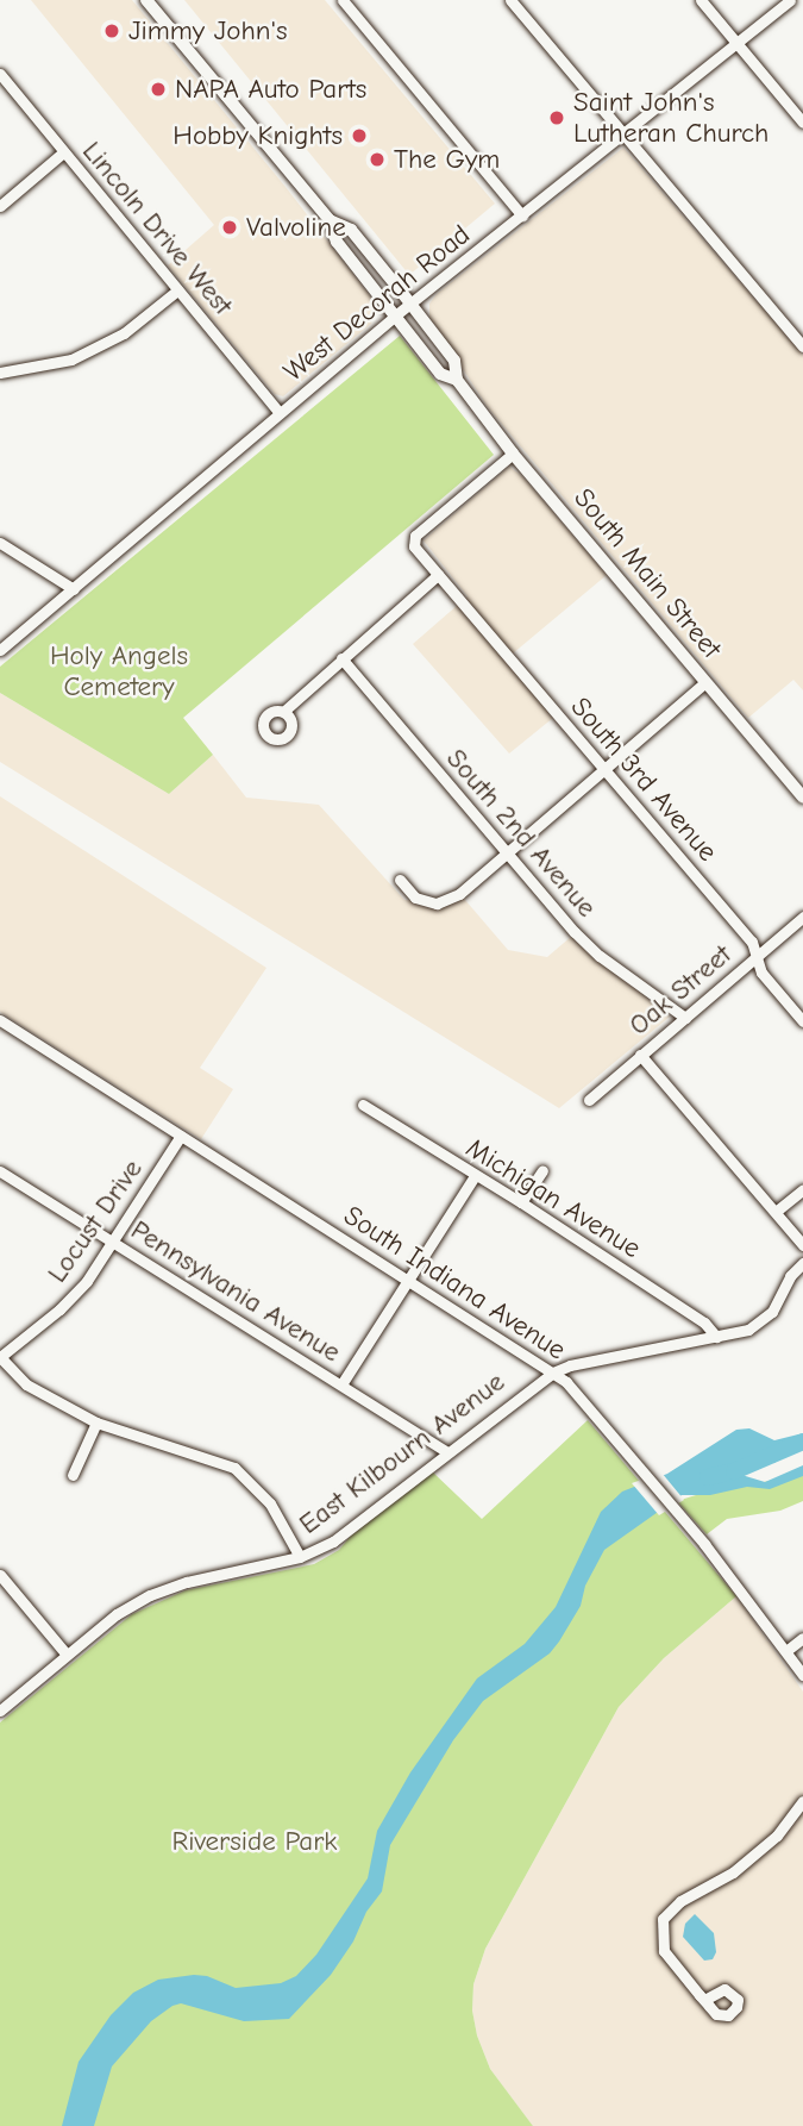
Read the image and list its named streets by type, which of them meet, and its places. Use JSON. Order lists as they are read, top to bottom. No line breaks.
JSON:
{"streets":{"main road":["South Main Street"],"street":["Lincoln Drive West","West Decorah Road","South 3rd Avenue","South 2nd Avenue","Oak Street","Michigan Avenue","Locust Drive","South Indiana Avenue","Pennsylvania Avenue","East Kilbourn Avenue"]},"crossings":[["Lincoln Drive West","West Decorah Road"],["West Decorah Road","South Main Street"],["South Main Street","South 3rd Avenue"],["South 3rd Avenue","Oak Street"],["South 2nd Avenue","Oak Street"],["Michigan Avenue","East Kilbourn Avenue"],["Locust Drive","South Indiana Avenue"],["Locust Drive","Pennsylvania Avenue"],["South Indiana Avenue","East Kilbourn Avenue"],["Pennsylvania Avenue","East Kilbourn Avenue"]],"parks":["Holy Angels Cemetery","Riverside Park"],"places":["Jimmy John's","NAPA Auto Parts","Saint John's Lutheran Church","Hobby Knights","The Gym","Valvoline"]}
